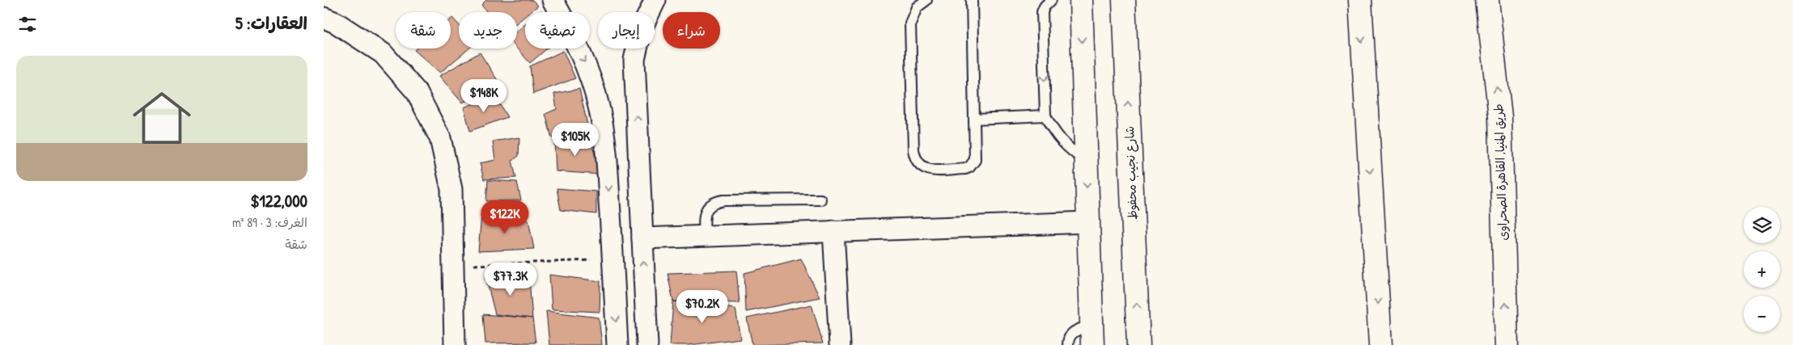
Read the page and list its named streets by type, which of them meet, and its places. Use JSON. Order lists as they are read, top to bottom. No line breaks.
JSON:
{"streets":{"main road":["طريق المنيا, القاهرة الصحراوى","شارع نجيب محفوظ"]},"page":{"heading":"العقارات: 5","chip":["شراء","إيجار","تصفية","جديد","شقة"],"list":[{"name":"$122,000","note":"الغرف: 3 · 89 m² · شقة"}],"price":["$148K","$105K","$122K","$77.3K","$70.2K"],"map_buttons":["+","−"]}}
